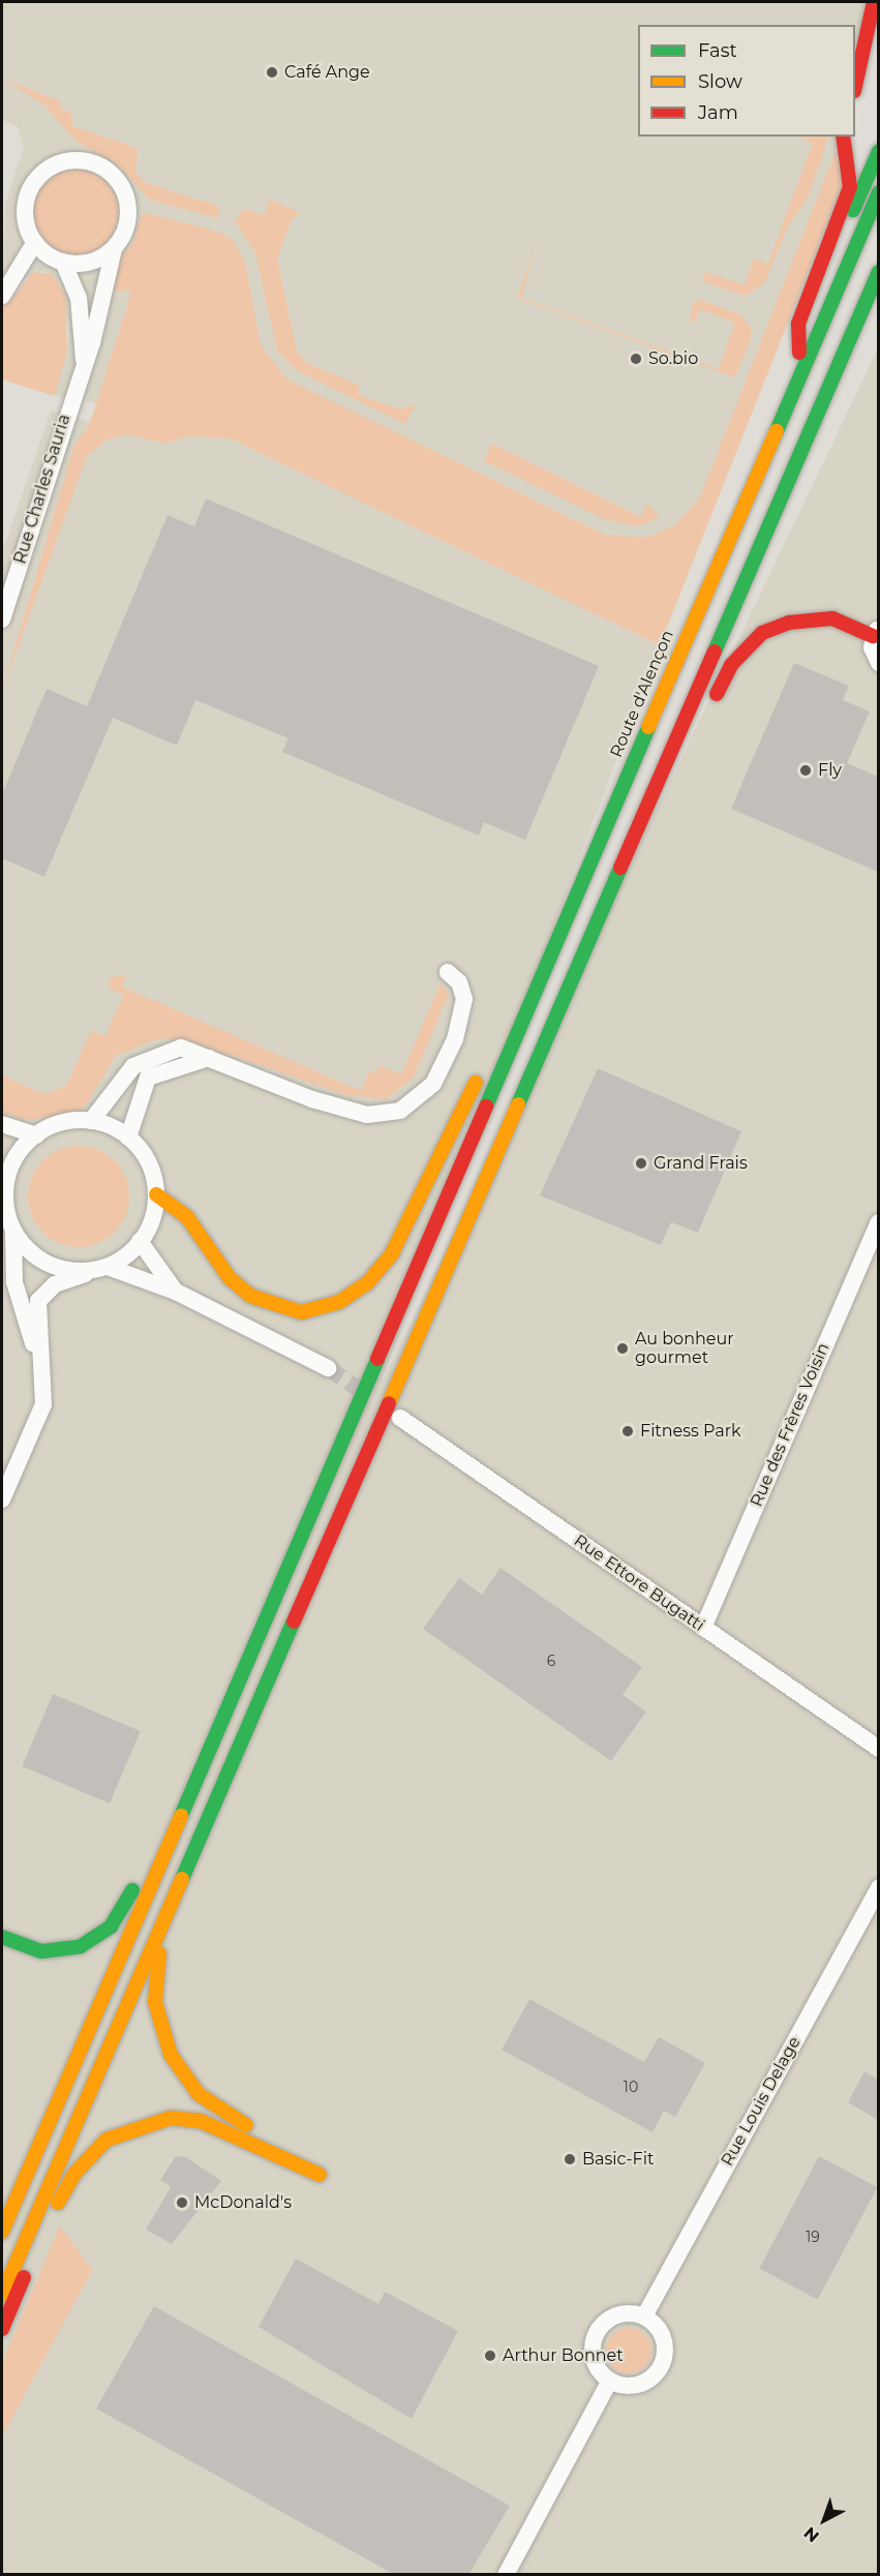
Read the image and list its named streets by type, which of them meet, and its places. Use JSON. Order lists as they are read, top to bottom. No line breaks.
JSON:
{"streets":{"main road":["Route d'Alençon"],"street":["Rue Charles Sauria","Rue des Frères Voisin","Rue Ettore Bugatti","Rue Louis Delage"]},"crossings":[["Rue des Frères Voisin","Rue Ettore Bugatti"]],"places":["Café Ange","So.bio","Fly","Grand Frais","Au bonheur gourmet","Fitness Park","Basic-Fit","McDonald's","Arthur Bonnet"],"house_numbers":["6","10","19"],"legend":["Fast","Slow","Jam"],"north":"bottom left"}
